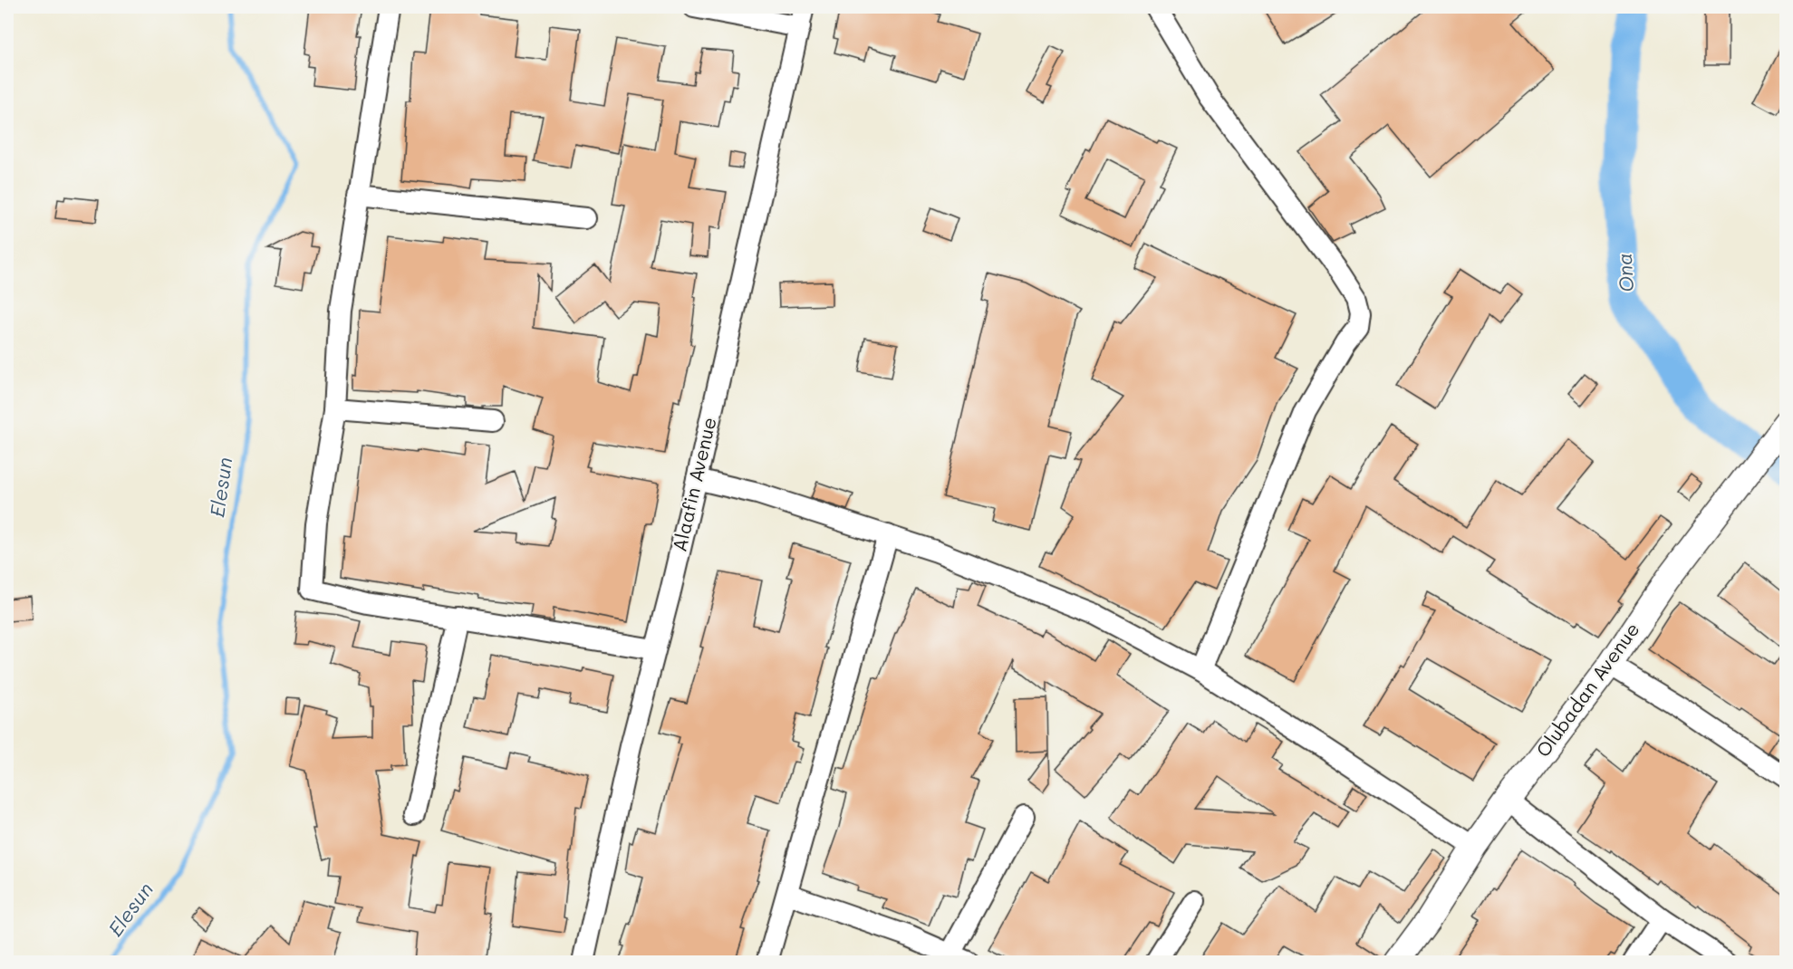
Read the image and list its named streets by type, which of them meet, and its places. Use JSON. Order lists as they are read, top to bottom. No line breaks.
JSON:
{"streets":{"street":["Alaafin Avenue","Olubadan Avenue"]},"water":["Ona","Elesun"]}
